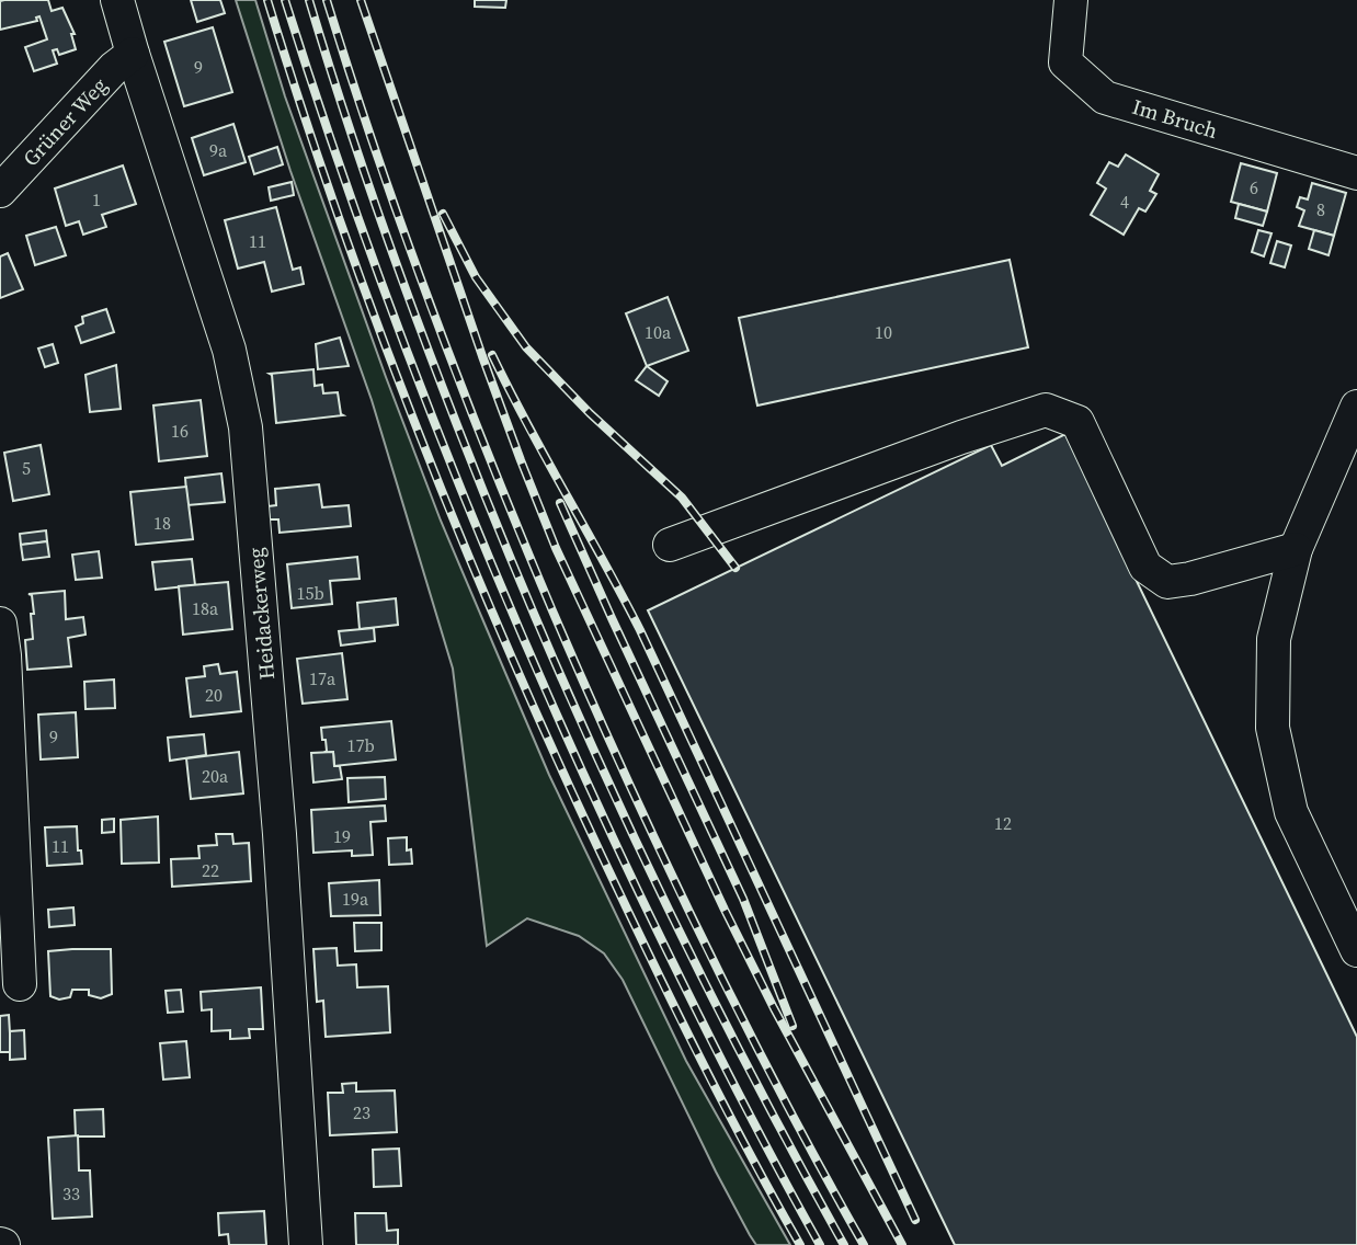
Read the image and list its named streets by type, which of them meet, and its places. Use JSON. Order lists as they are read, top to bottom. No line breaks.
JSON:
{"streets":{"street":["Im Bruch","Grüner Weg","Heidackerweg"]},"crossings":[["Grüner Weg","Heidackerweg"]],"house_numbers":["9","9a","6","1","4","8","11","10a","10","16","5","18","15b","18a","17a","20","9","17b","20a","12","19","11","22","19a","23","33"]}
